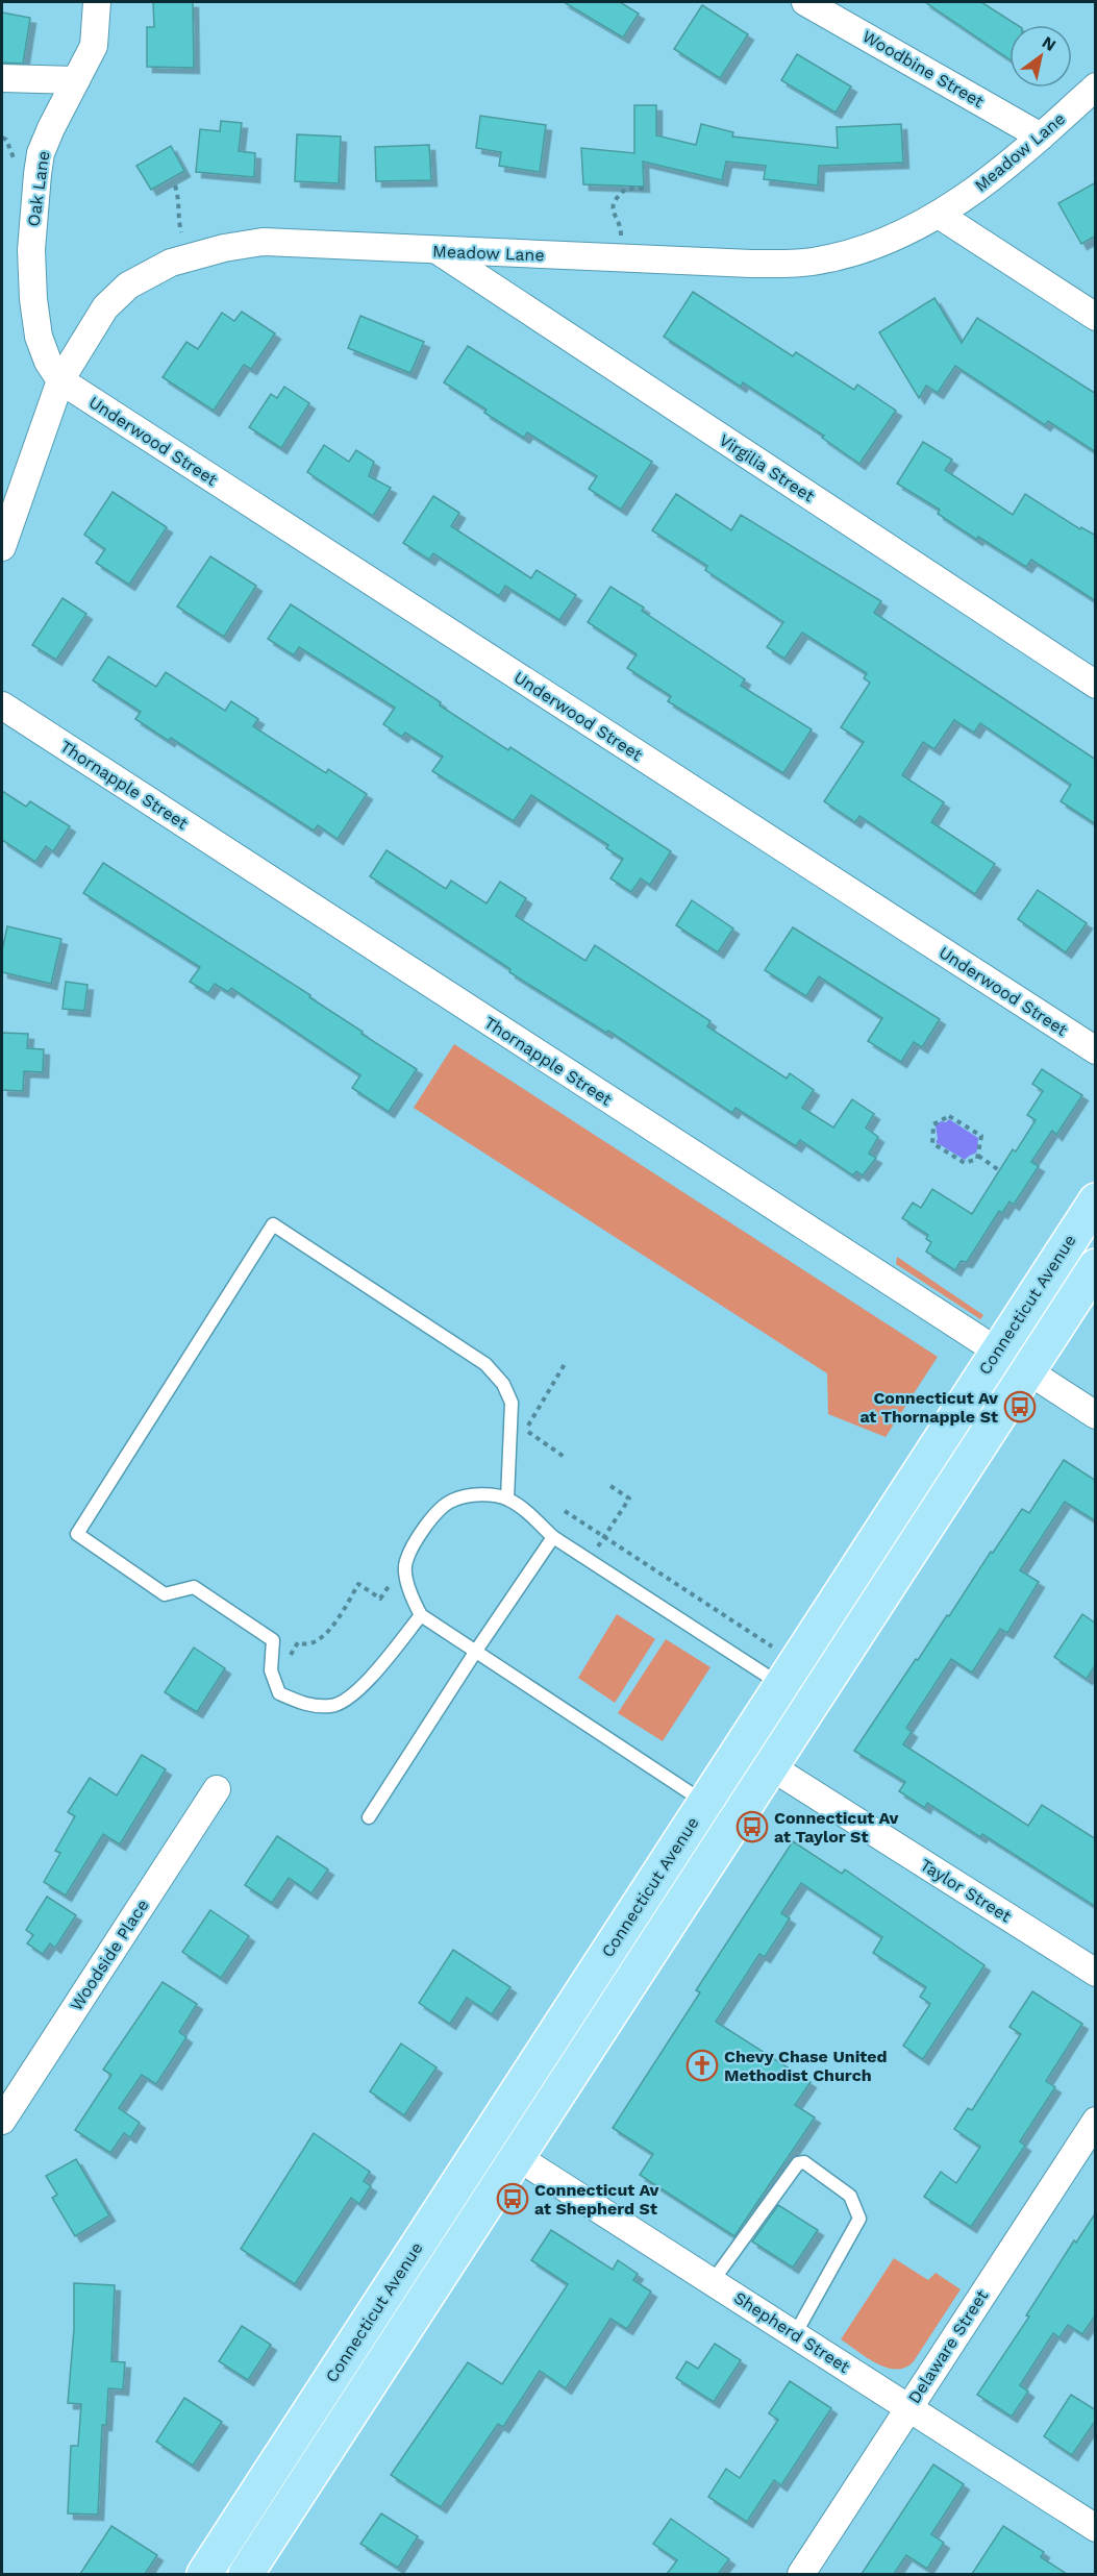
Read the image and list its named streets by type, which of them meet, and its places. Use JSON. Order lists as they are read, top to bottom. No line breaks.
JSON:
{"streets":{"main road":["Connecticut Avenue"],"street":["Woodbine Street","Meadow Lane","Oak Lane","Underwood Street","Virgilia Street","Thornapple Street","Taylor Street","Woodside Place","Shepherd Street","Delaware Street"]},"crossings":[["Woodbine Street","Meadow Lane"],["Meadow Lane","Oak Lane"],["Meadow Lane","Underwood Street"],["Meadow Lane","Virgilia Street"],["Oak Lane","Underwood Street"],["Thornapple Street","Connecticut Avenue"],["Connecticut Avenue","Taylor Street"],["Connecticut Avenue","Shepherd Street"],["Shepherd Street","Delaware Street"]],"places":{"bus stop":["Connecticut Av at Thornapple St","Connecticut Av at Taylor St","Connecticut Av at Shepherd St"],"church":["Chevy Chase United Methodist Church"]},"north":"top right"}
